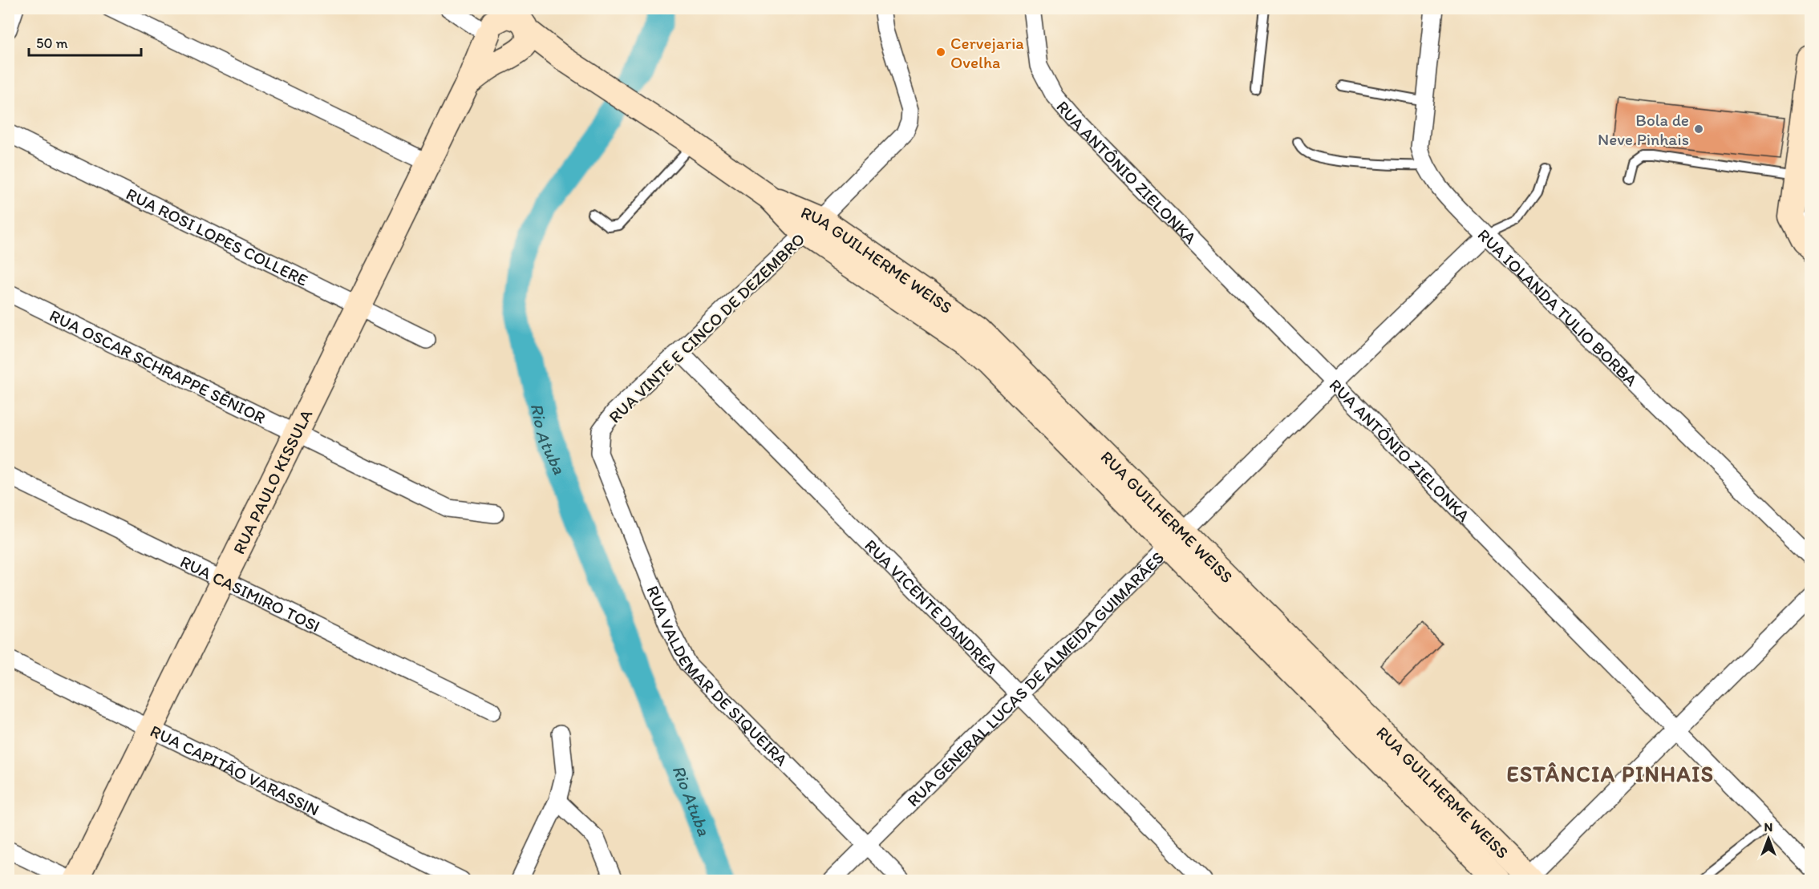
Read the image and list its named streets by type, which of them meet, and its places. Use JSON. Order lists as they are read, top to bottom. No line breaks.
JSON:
{"streets":{"street":["RUA ANTÔNIO ZIELONKA","RUA ROSI LOPES COLLERE","RUA GUILHERME WEISS","RUA IOLANDA TULIO BORBA","RUA VINTE E CINCO DE DEZEMBRO","RUA OSCAR SCHRAPPE SÊNIOR","RUA PAULO KISSULA","RUA CASIMIRO TOSI","RUA VICENTE DANDREA","RUA VALDEMAR DE SIQUEIRA","RUA GENERAL LUCAS DE ALMEIDA GUIMARÃES","RUA CAPITÃO VARASSIN"]},"crossings":[["RUA ANTÔNIO ZIELONKA","RUA GENERAL LUCAS DE ALMEIDA GUIMARÃES"],["RUA ROSI LOPES COLLERE","RUA PAULO KISSULA"],["RUA GUILHERME WEISS","RUA VINTE E CINCO DE DEZEMBRO"],["RUA GUILHERME WEISS","RUA PAULO KISSULA"],["RUA GUILHERME WEISS","RUA GENERAL LUCAS DE ALMEIDA GUIMARÃES"],["RUA IOLANDA TULIO BORBA","RUA GENERAL LUCAS DE ALMEIDA GUIMARÃES"],["RUA VINTE E CINCO DE DEZEMBRO","RUA VICENTE DANDREA"],["RUA VINTE E CINCO DE DEZEMBRO","RUA VALDEMAR DE SIQUEIRA"],["RUA OSCAR SCHRAPPE SÊNIOR","RUA PAULO KISSULA"],["RUA PAULO KISSULA","RUA CASIMIRO TOSI"],["RUA PAULO KISSULA","RUA CAPITÃO VARASSIN"],["RUA VICENTE DANDREA","RUA GENERAL LUCAS DE ALMEIDA GUIMARÃES"],["RUA VALDEMAR DE SIQUEIRA","RUA GENERAL LUCAS DE ALMEIDA GUIMARÃES"]],"districts":["ESTÂNCIA PINHAIS"],"water":["Rio Atuba"],"places":["Cervejaria Ovelha","Bola de Neve Pinhais"],"scale_bar":"50 m","north":"top"}
